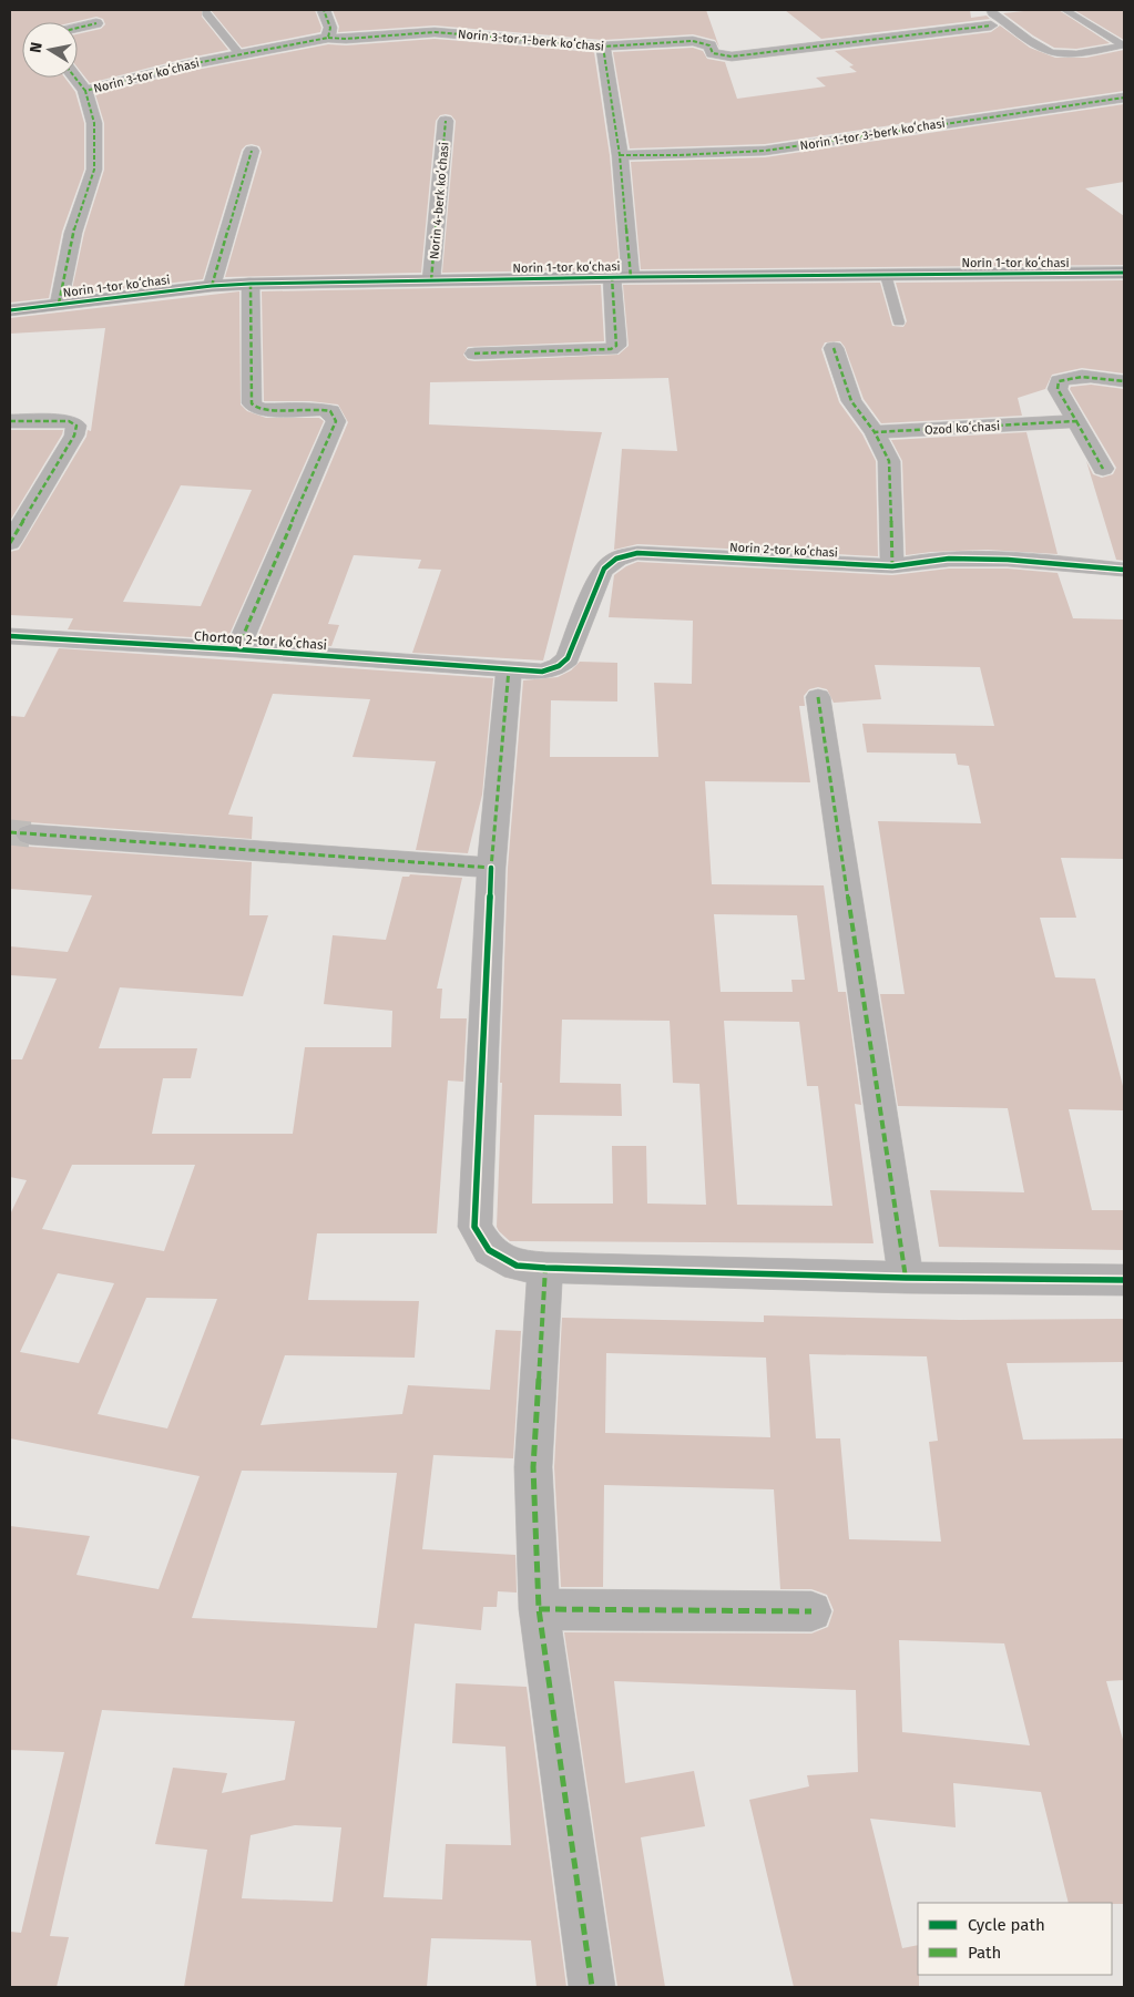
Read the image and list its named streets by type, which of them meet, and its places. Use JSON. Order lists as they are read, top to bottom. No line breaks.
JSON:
{"streets":{"street":["Norin 3-tor 1-berk koʻchasi","Norin 3-tor koʻchasi","Norin 1-tor 3-berk koʻchasi","Norin 4-berk koʻchasi","Norin 1-tor koʻchasi","Ozod koʻchasi","Norin 2-tor koʻchasi","Chortoq 2-tor koʻchasi"]},"crossings":[["Norin 3-tor 1-berk koʻchasi","Norin 3-tor koʻchasi"],["Norin 3-tor koʻchasi","Norin 1-tor koʻchasi"],["Norin 4-berk koʻchasi","Norin 1-tor koʻchasi"],["Norin 1-tor koʻchasi","Chortoq 2-tor koʻchasi"],["Norin 2-tor koʻchasi","Chortoq 2-tor koʻchasi"]],"legend":["Cycle path","Path"],"north":"left"}
